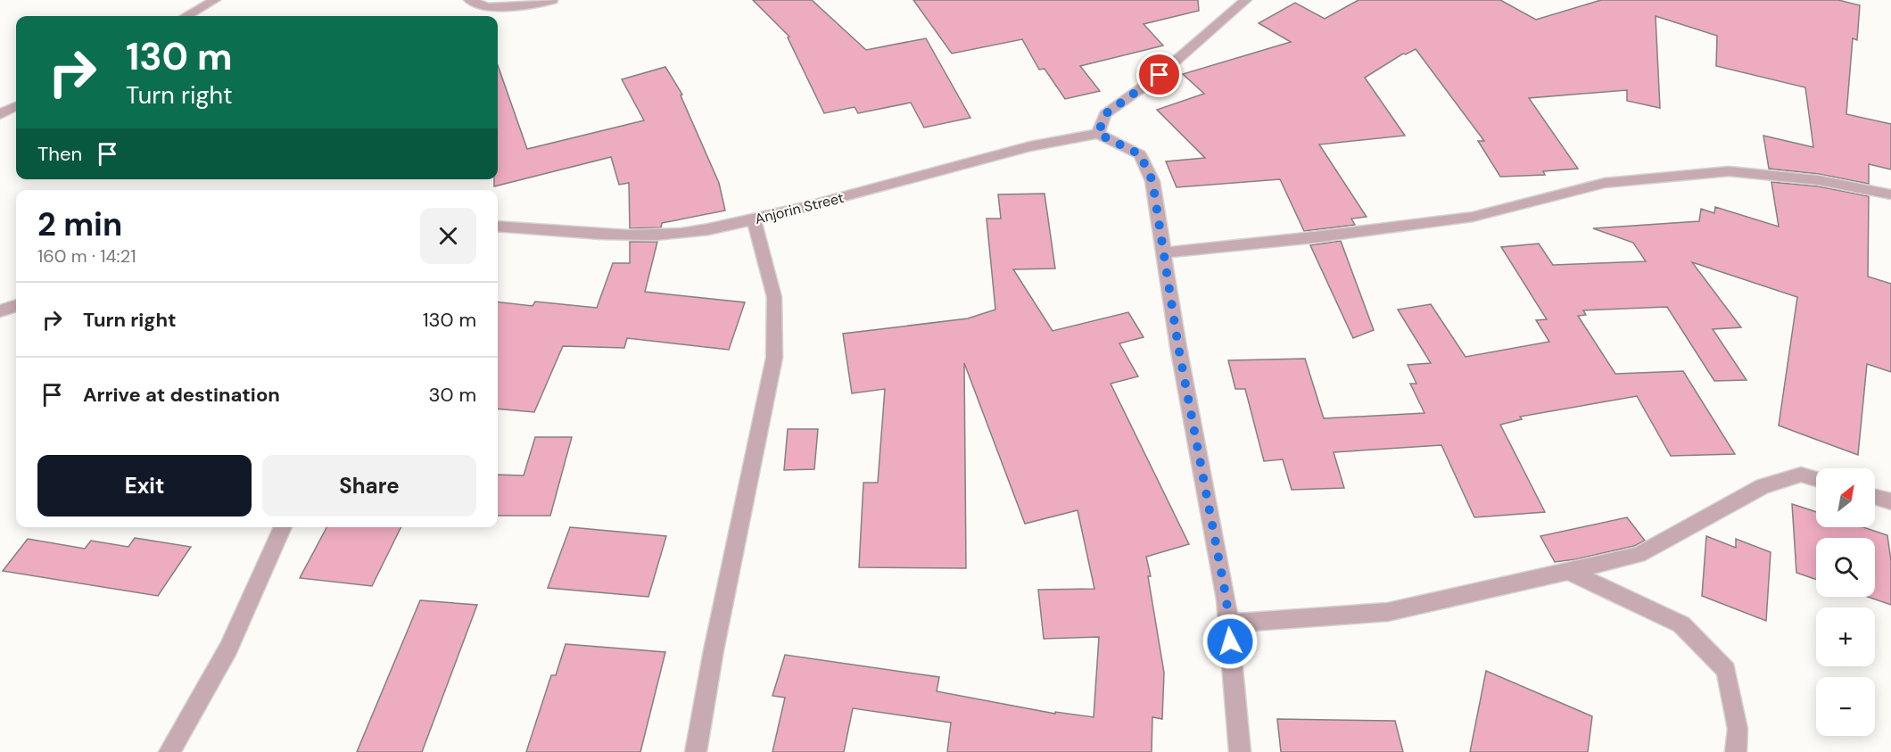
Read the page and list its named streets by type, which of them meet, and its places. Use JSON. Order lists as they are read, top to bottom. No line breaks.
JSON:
{"streets":{"street":["Anjorin Street"]},"north":"top right","page":{"turn":["130 m","Turn right"],"then":"Then","heading":["2 min","160 m · 14:21"],"list":[{"name":"Turn right","value":"130 m"},{"name":"Arrive at destination","value":"30 m"}],"buttons":["Exit","Share"],"map_buttons":["+","−"]}}
